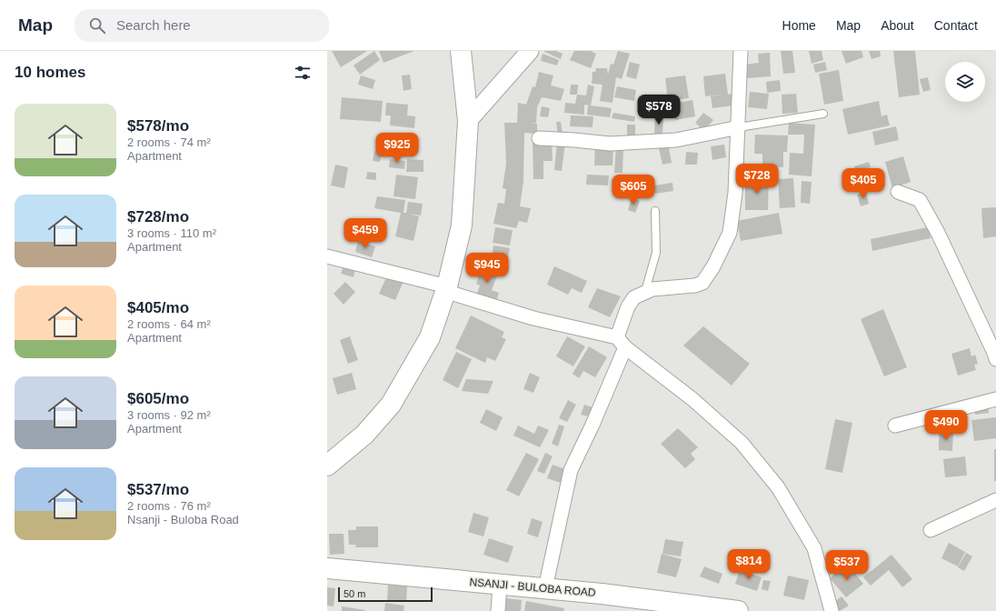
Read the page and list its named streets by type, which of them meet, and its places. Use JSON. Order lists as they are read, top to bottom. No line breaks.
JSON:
{"streets":{"main road":["NSANJI - BULOBA ROAD"]},"scale_bar":"50 m","page":{"header":"Map","search":"Search here","nav":["Home","Map","About","Contact"],"heading":"10 homes","list":[{"name":"$578/mo","note":"2 rooms · 74 m² · Apartment"},{"name":"$728/mo","note":"3 rooms · 110 m² · Apartment"},{"name":"$405/mo","note":"2 rooms · 64 m² · Apartment"},{"name":"$605/mo","note":"3 rooms · 92 m² · Apartment"},{"name":"$537/mo","note":"2 rooms · 76 m² · Nsanji - Buloba Road"}],"price":["$578","$925","$728","$405","$605","$459","$945","$490","$814","$537"],"scale":"50 m"}}
